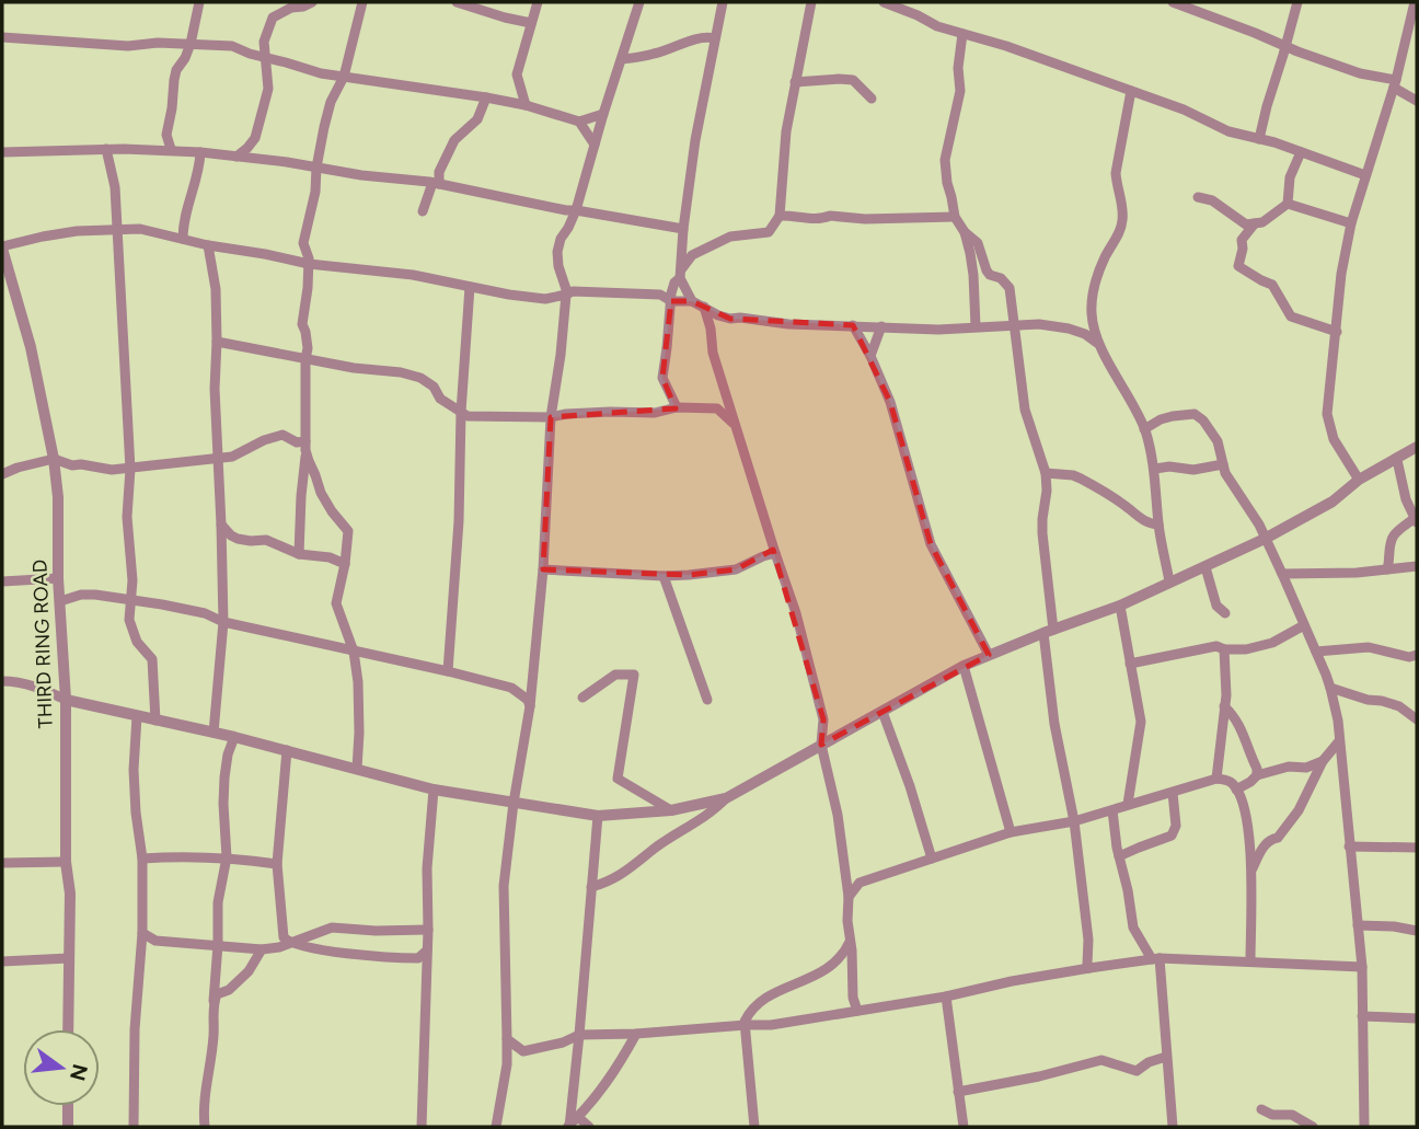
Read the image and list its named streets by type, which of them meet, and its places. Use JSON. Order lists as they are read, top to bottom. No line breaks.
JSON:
{"streets":{"street":["THIRD RING ROAD"]},"north":"right"}
